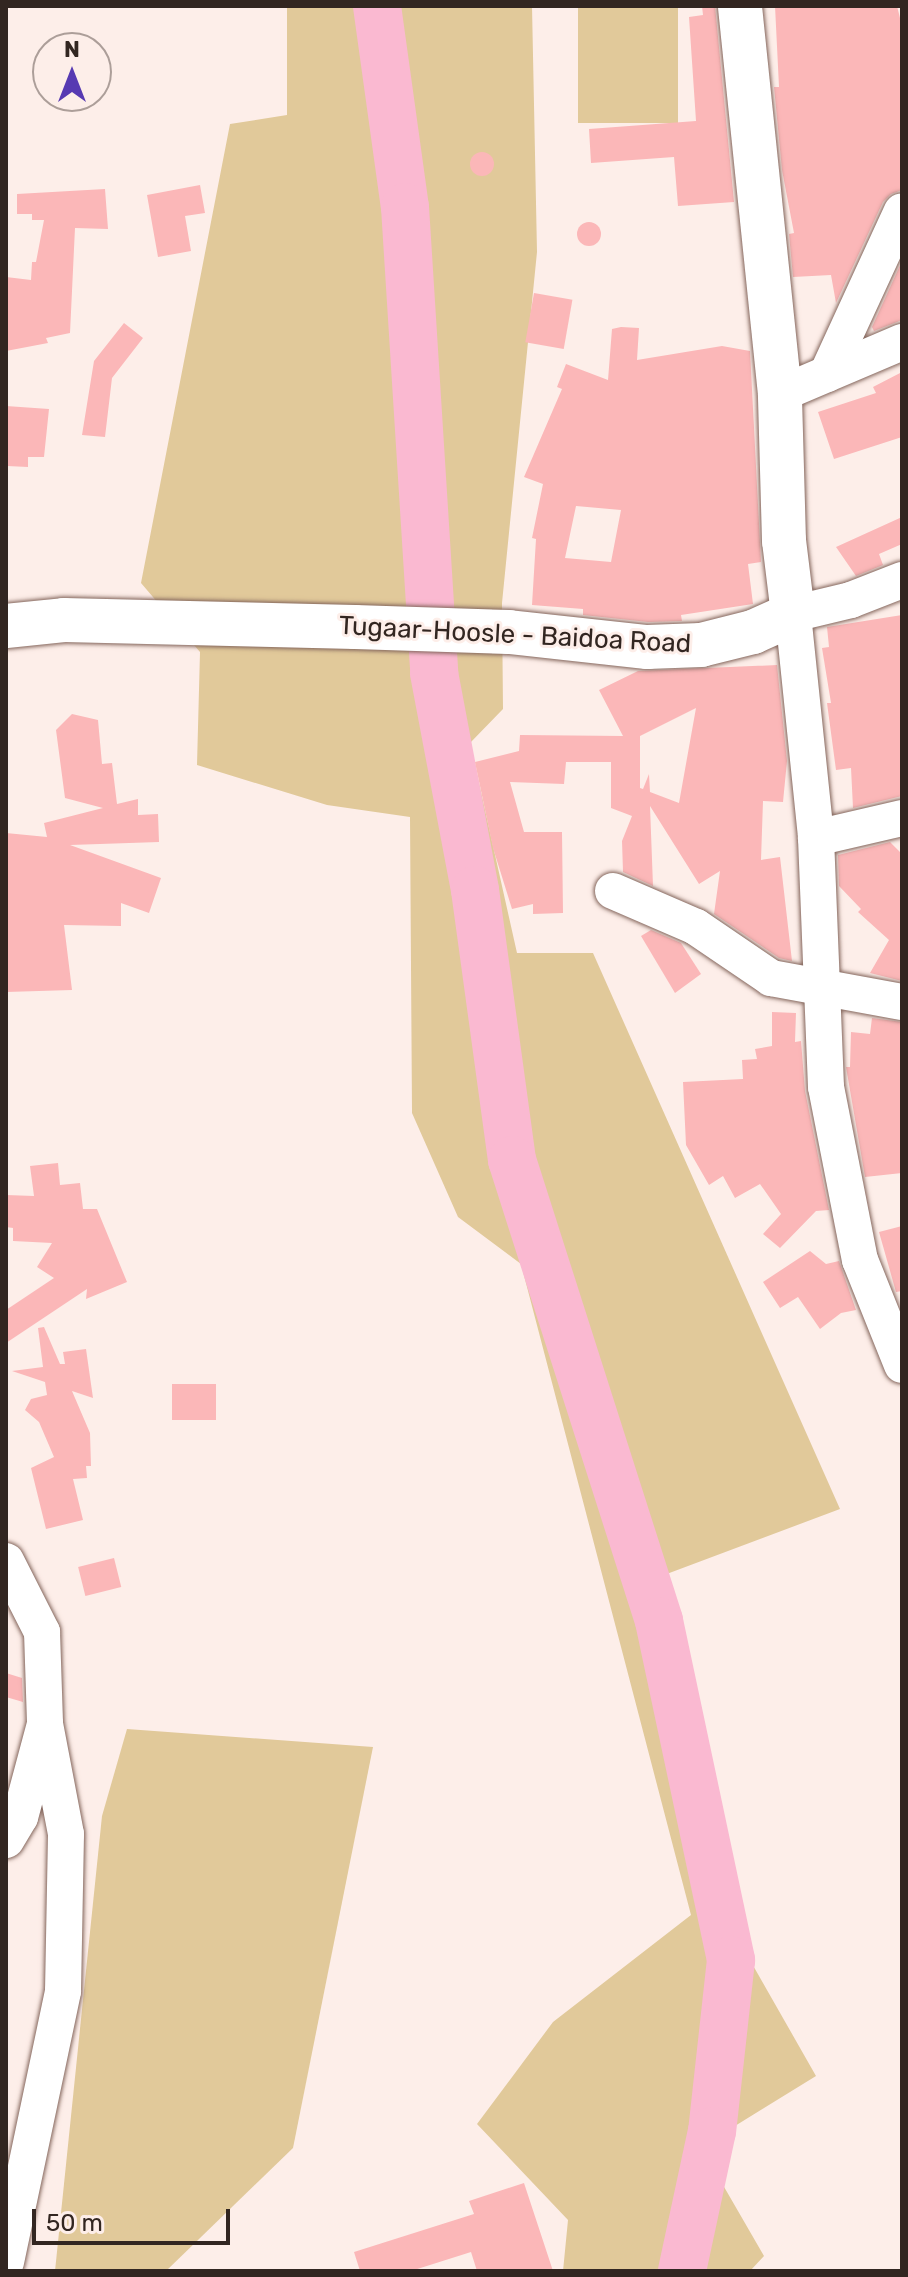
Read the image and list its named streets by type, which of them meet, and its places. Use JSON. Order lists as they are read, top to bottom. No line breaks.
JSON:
{"streets":{"main road":["Tugaar-Hoosle - Baidoa Road"]},"scale_bar":"50 m","north":"top"}
